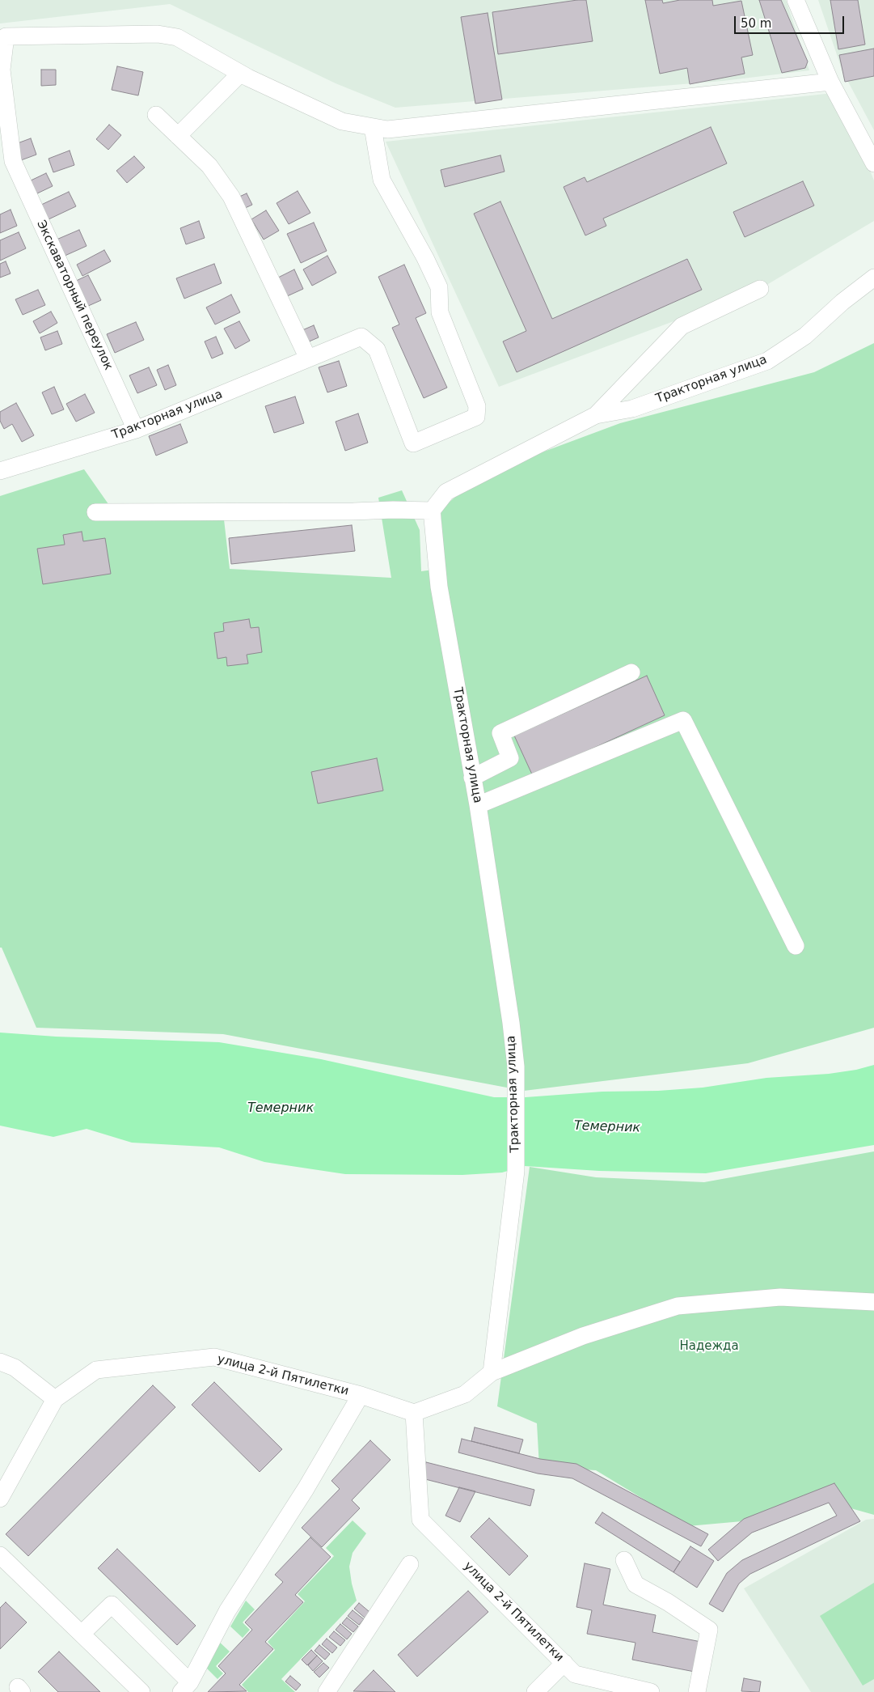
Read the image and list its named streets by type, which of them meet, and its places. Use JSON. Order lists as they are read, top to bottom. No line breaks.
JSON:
{"streets":{"street":["Экскаваторный переулок","Тракторная улица","улица 2-й Пятилетки"]},"crossings":[["Экскаваторный переулок","Тракторная улица"]],"water":["Темерник"],"parks":["Надежда"],"scale_bar":"50 m"}
